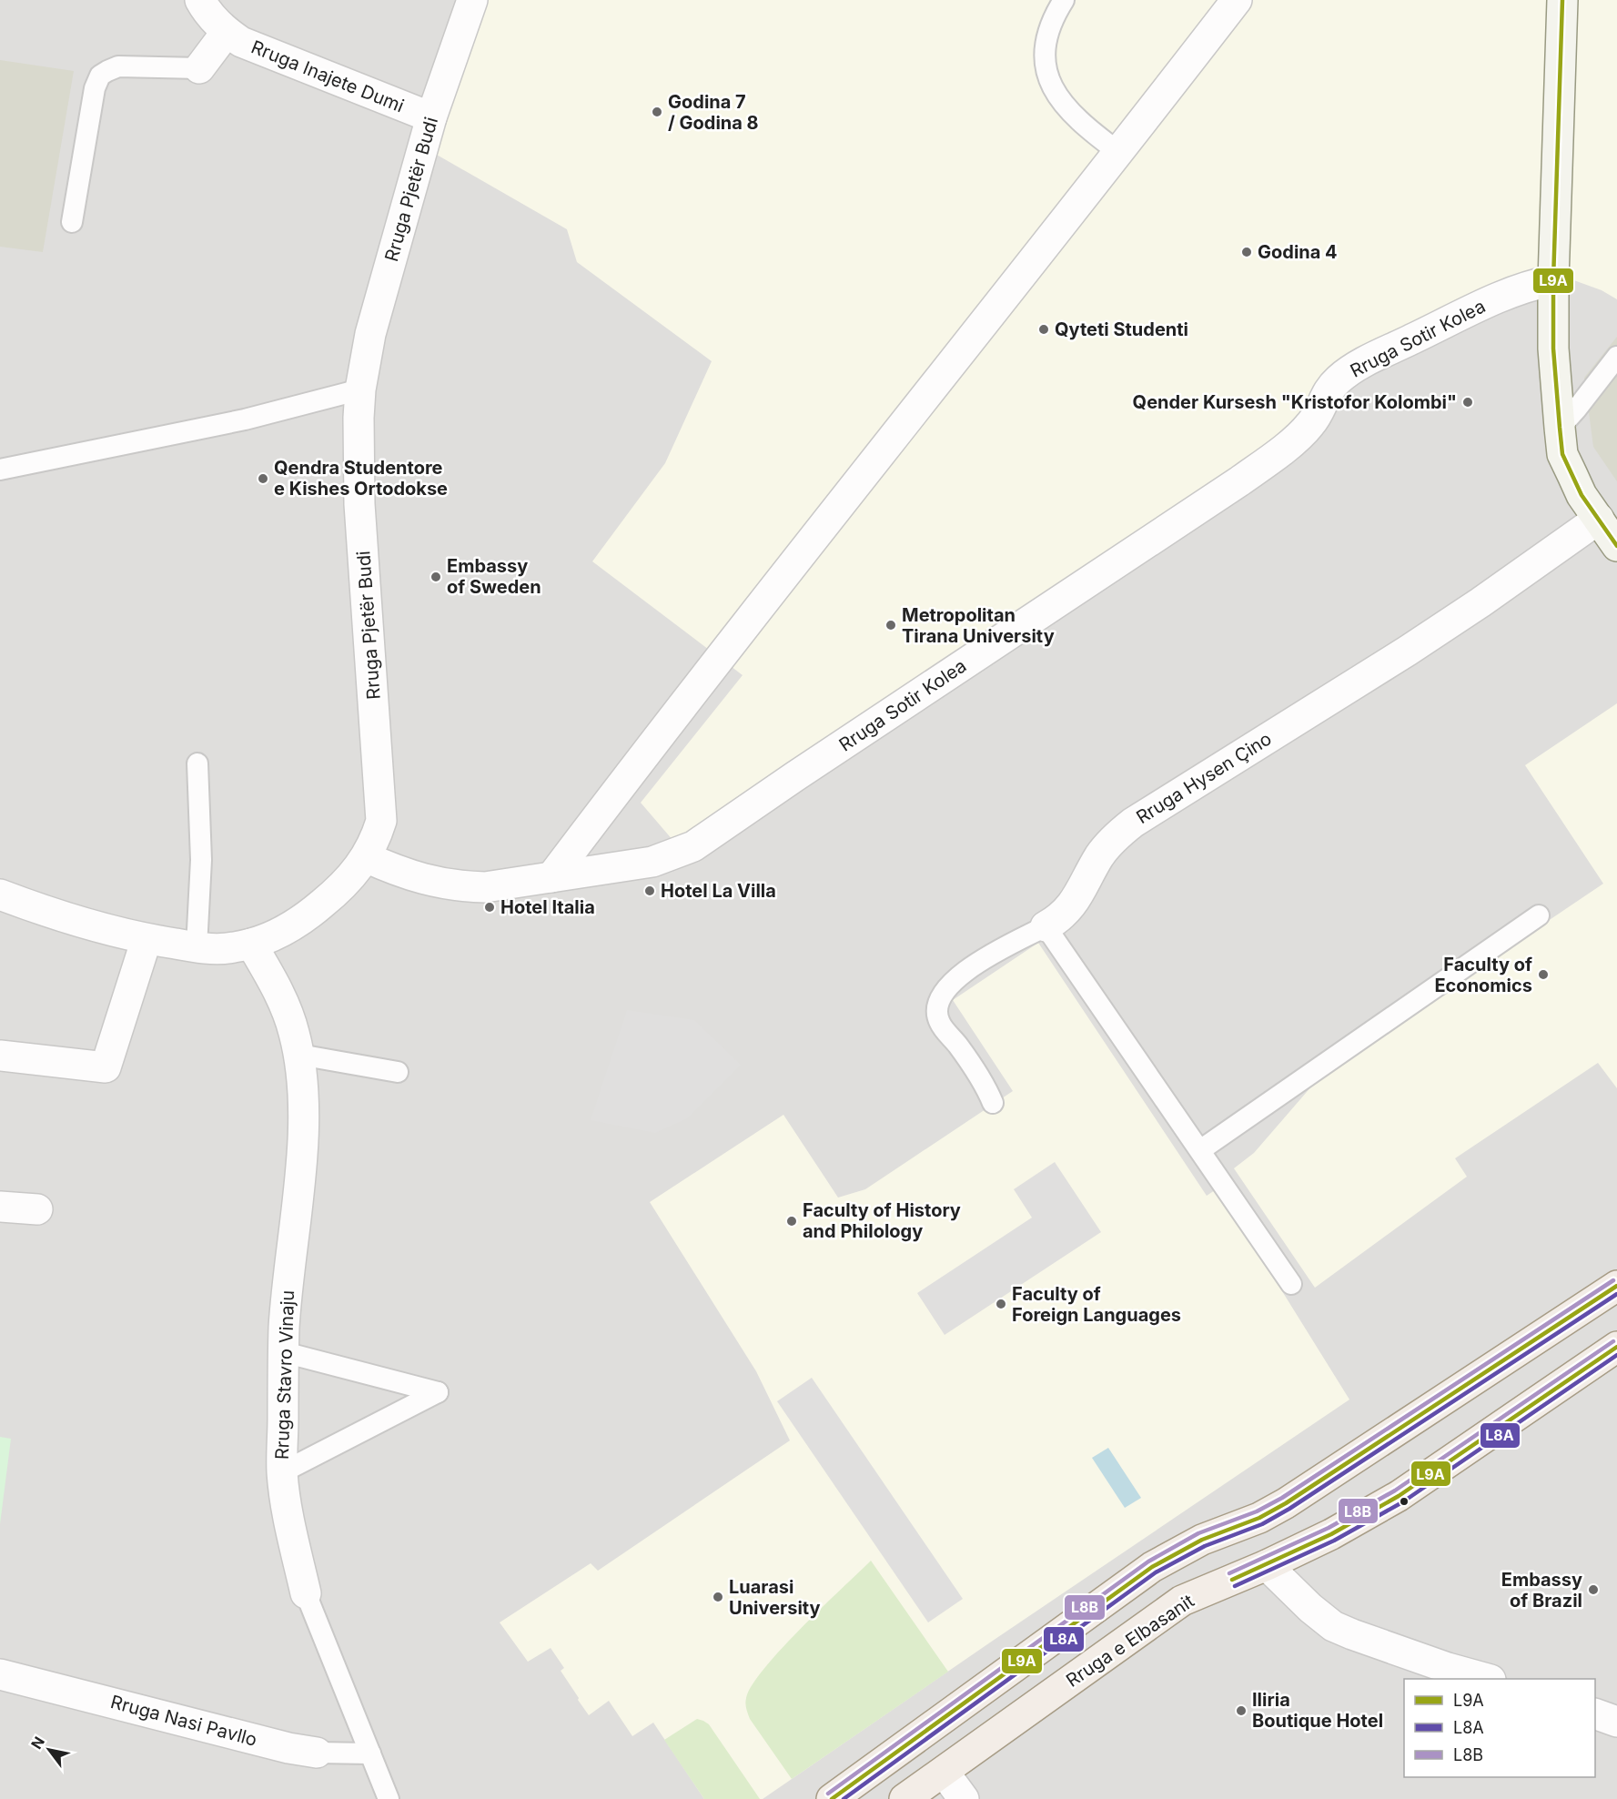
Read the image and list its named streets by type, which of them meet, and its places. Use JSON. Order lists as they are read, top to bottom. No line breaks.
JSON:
{"streets":{"main road":["Rruga e Elbasanit"],"street":["Rruga Inajete Dumi","Rruga Pjetër Budi","Rruga Sotir Kolea","Rruga Hysen Çino","Rruga Stavro Vinaju","Rruga Nasi Pavllo"]},"crossings":[["Rruga Inajete Dumi","Rruga Pjetër Budi"],["Rruga Pjetër Budi","Rruga Sotir Kolea"],["Rruga Pjetër Budi","Rruga Stavro Vinaju"],["Rruga Stavro Vinaju","Rruga Nasi Pavllo"]],"places":["Godina 7 / Godina 8","Godina 4","Qyteti Studenti","Qender Kursesh \"Kristofor Kolombi\"","Qendra Studentore e Kishes Ortodokse","Embassy of Sweden","Metropolitan Tirana University","Hotel La Villa","Hotel Italia","Faculty of Economics","Faculty of History and Philology","Faculty of Foreign Languages","Embassy of Brazil","Luarasi University","Iliria Boutique Hotel"],"lines":["transit line L9A","transit line L8B","transit line L8A"],"legend":["L9A","L8A","L8B"],"north":"top left"}
